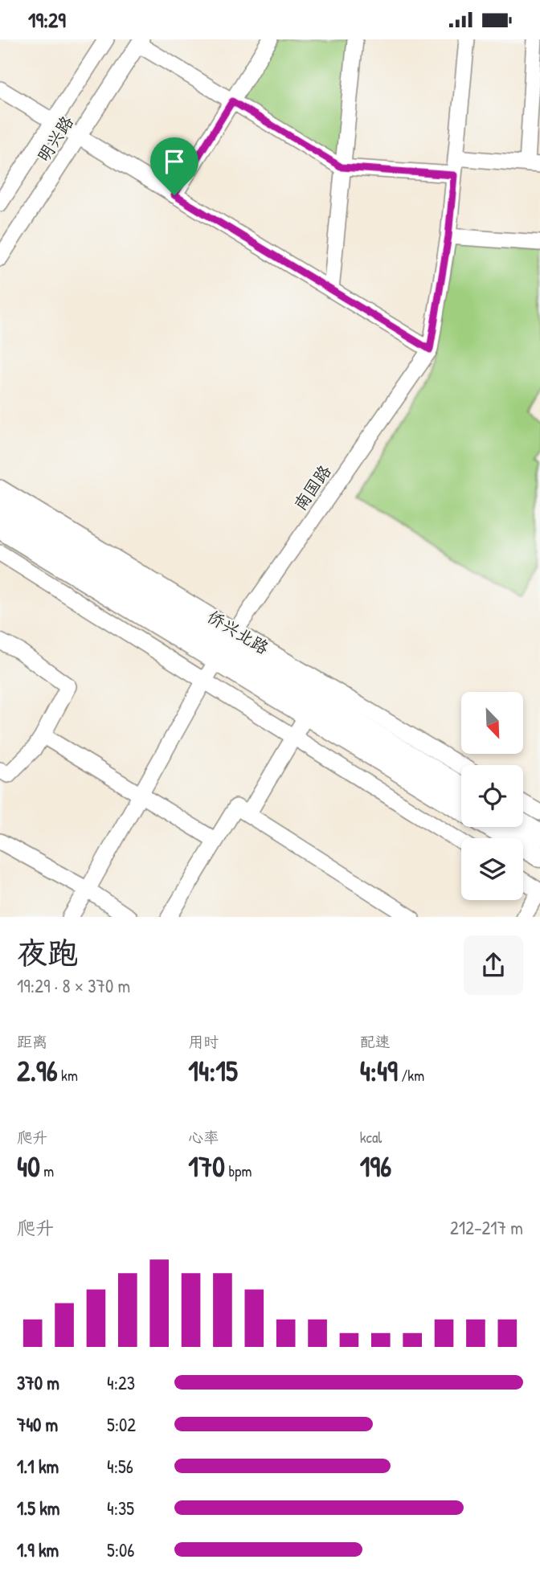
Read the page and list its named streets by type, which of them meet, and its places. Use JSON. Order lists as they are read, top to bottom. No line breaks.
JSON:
{"streets":{"main road":["侨兴北路"],"street":["明兴路","南国路"]},"crossings":[["南国路","侨兴北路"]],"north":"bottom right","page":{"status":"19:29","heading":["夜跑","19:29 · 8 × 370 m"],"stats":[["距离","2.96 km"],["用时","14:15"],["配速","4:49 /km"],["爬升","40 m"],["心率","170 bpm"],["kcal","196"]],"chart":["爬升","212–217 m"],"list":[{"name":"370 m","note":"4:23"},{"name":"740 m","note":"5:02"},{"name":"1.1 km","note":"4:56"},{"name":"1.5 km","note":"4:35"},{"name":"1.9 km","note":"5:06"}]}}
